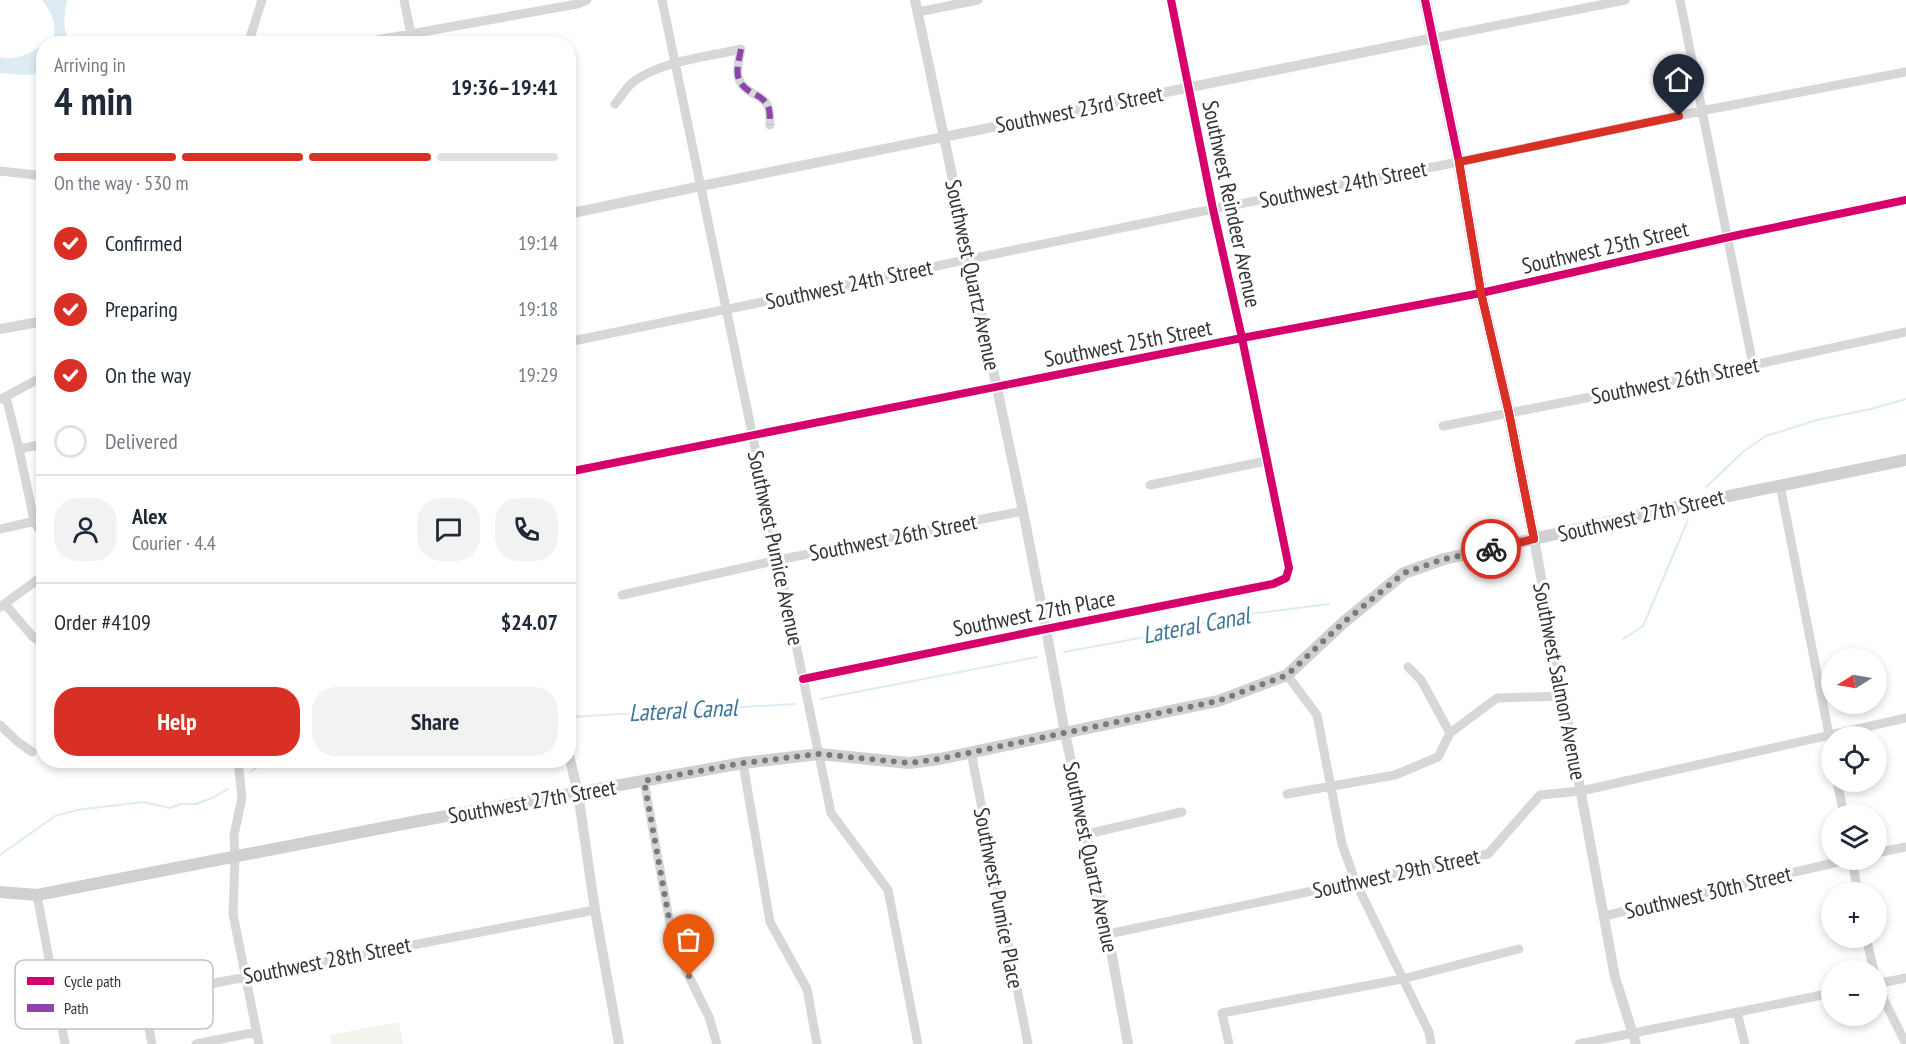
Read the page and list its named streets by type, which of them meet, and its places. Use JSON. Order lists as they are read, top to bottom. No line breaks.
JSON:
{"streets":{"main road":["Southwest 27th Street","Southwest Salmon Avenue"],"street":["Southwest 23rd Street","Southwest 24th Street","Southwest Reindeer Avenue","Southwest 25th Street","Southwest Quartz Avenue","Southwest 26th Street","Southwest Pumice Avenue","Southwest 27th Place","Southwest 29th Street","Southwest 30th Street","Southwest Pumice Place","Southwest 28th Street"]},"crossings":[["Southwest 23rd Street","Southwest Reindeer Avenue"],["Southwest 23rd Street","Southwest Quartz Avenue"],["Southwest 23rd Street","Southwest Pumice Avenue"],["Southwest 23rd Street","Southwest Salmon Avenue"],["Southwest 24th Street","Southwest Reindeer Avenue"],["Southwest 24th Street","Southwest Quartz Avenue"],["Southwest 24th Street","Southwest Pumice Avenue"],["Southwest 24th Street","Southwest Salmon Avenue"],["Southwest Reindeer Avenue","Southwest 25th Street"],["Southwest Reindeer Avenue","Southwest 27th Place"],["Southwest 25th Street","Southwest Quartz Avenue"],["Southwest 25th Street","Southwest Pumice Avenue"],["Southwest 25th Street","Southwest Salmon Avenue"],["Southwest Quartz Avenue","Southwest 26th Street"],["Southwest Quartz Avenue","Southwest 27th Street"],["Southwest Quartz Avenue","Southwest 27th Place"],["Southwest Quartz Avenue","Southwest 29th Street"],["Southwest 26th Street","Southwest Pumice Avenue"],["Southwest 26th Street","Southwest Salmon Avenue"],["Southwest 27th Street","Southwest Pumice Avenue"],["Southwest 27th Street","Southwest Salmon Avenue"],["Southwest 27th Street","Southwest Pumice Place"],["Southwest Pumice Avenue","Southwest 27th Place"],["Southwest Salmon Avenue","Southwest 29th Street"],["Southwest Salmon Avenue","Southwest 30th Street"]],"water":["Lateral Canal"],"legend":["Cycle path","Path"],"north":"left","page":{"heading":["4 min","Arriving in","19:36–19:41"],"panel":["Alex","Courier · 4.4","Order #4109","$24.07"],"bar":"On the way · 530 m","list":[["Confirmed","19:14"],["Preparing","19:18"],["On the way","19:29"],"Delivered"],"map_buttons":["+","−"],"buttons":["Help","Share"]}}
